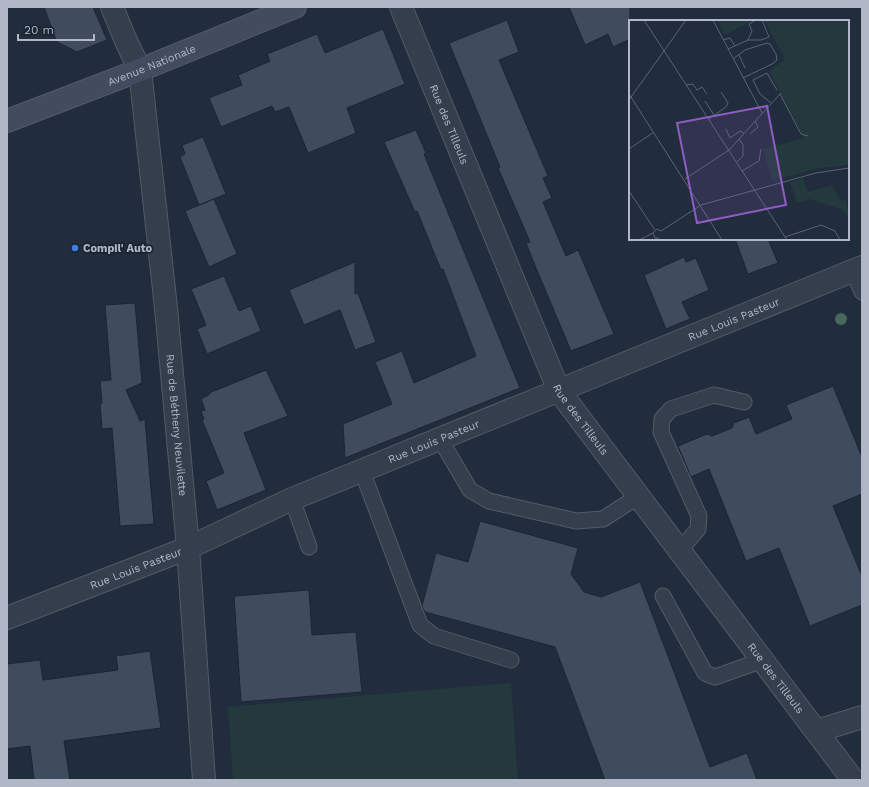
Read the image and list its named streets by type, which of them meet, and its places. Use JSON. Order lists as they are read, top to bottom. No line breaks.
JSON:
{"streets":{"main road":["Avenue Nationale"],"street":["Rue des Tilleuls","Rue Louis Pasteur","Rue de Bétheny Neuvilette"]},"crossings":[["Avenue Nationale","Rue de Bétheny Neuvilette"],["Rue des Tilleuls","Rue Louis Pasteur"],["Rue Louis Pasteur","Rue de Bétheny Neuvilette"]],"places":["Compil' Auto"],"scale_bar":"20 m"}
